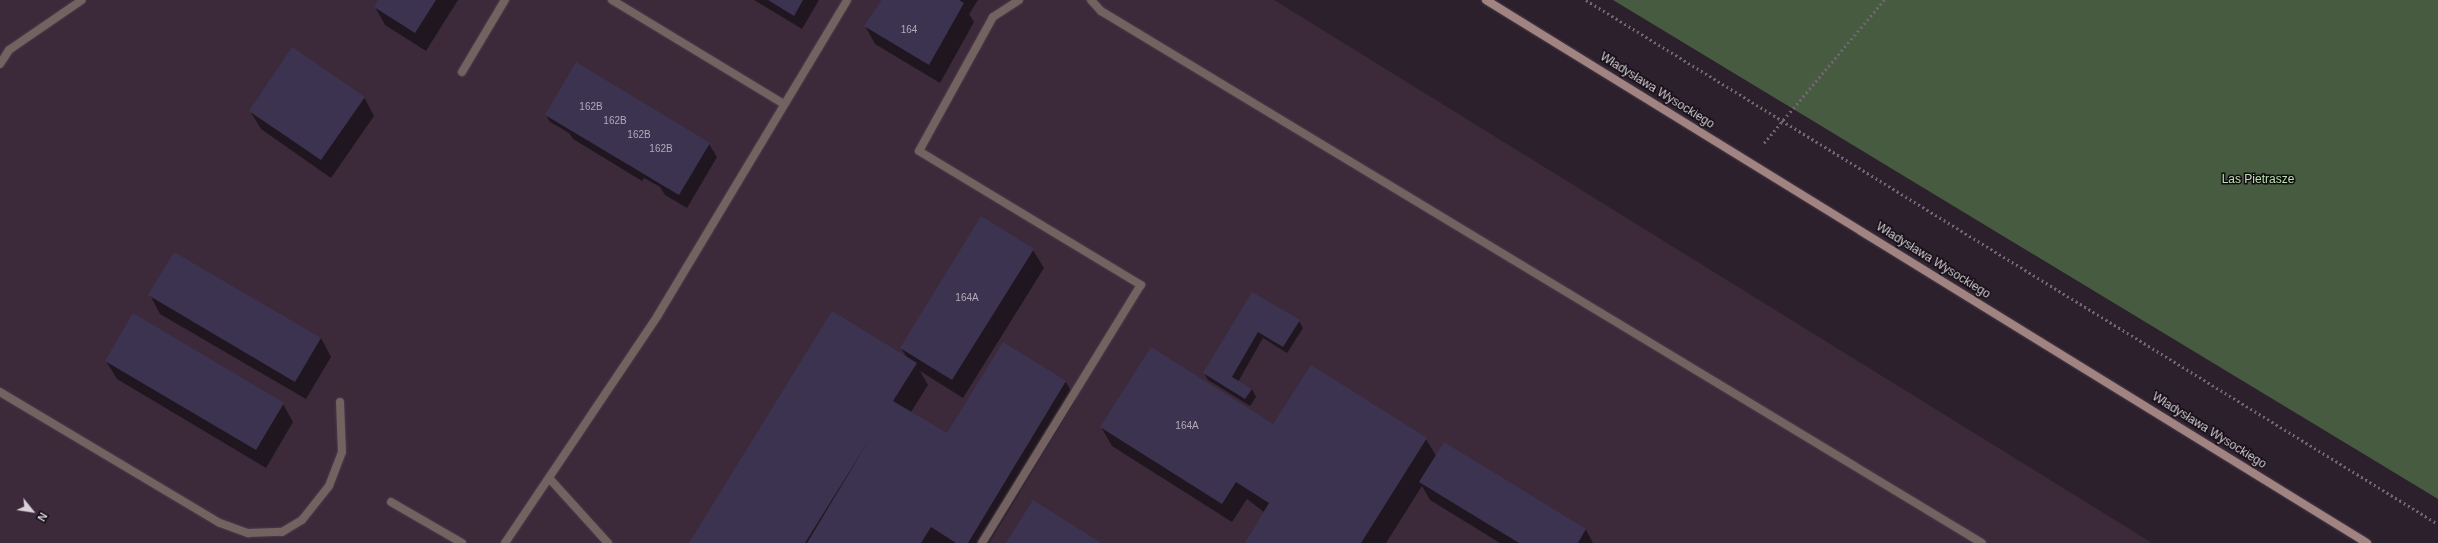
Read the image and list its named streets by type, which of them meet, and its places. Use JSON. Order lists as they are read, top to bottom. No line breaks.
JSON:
{"streets":{"main road":["Władysława Wysockiego"]},"parks":["Las Pietrasze"],"house_numbers":["164","162B","162B","162B","162B","164A","164A"],"north":"bottom right"}
